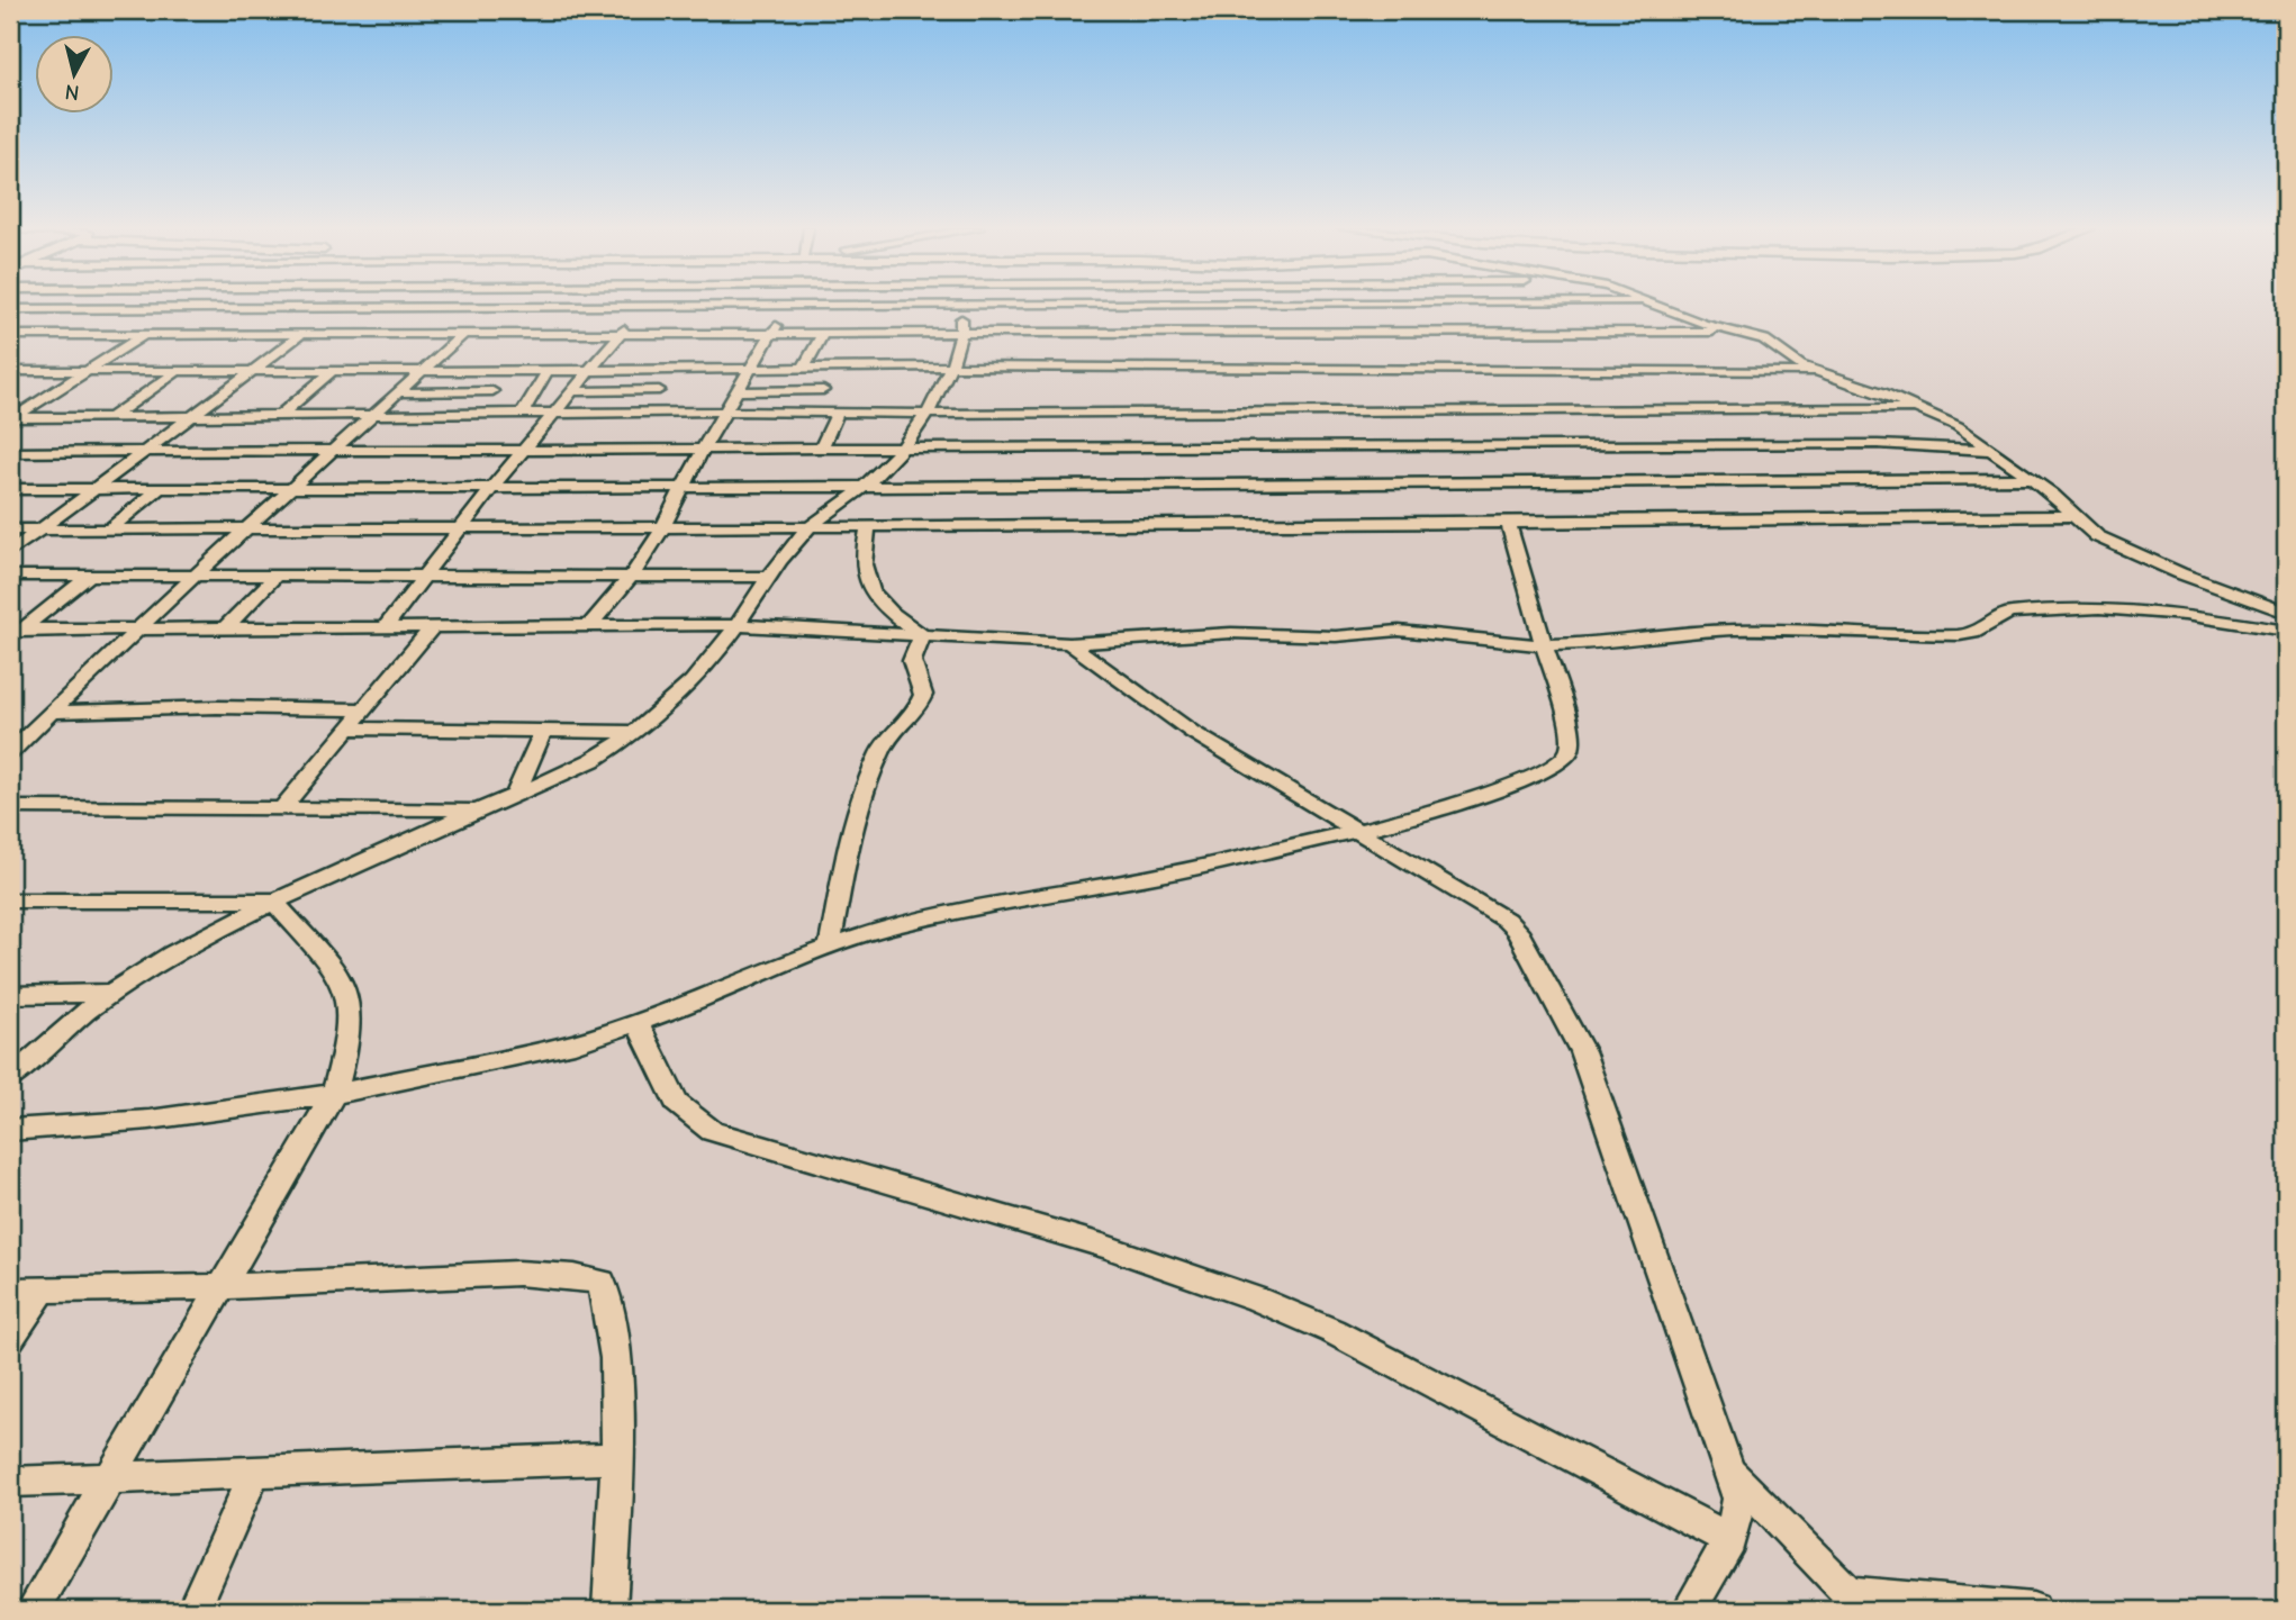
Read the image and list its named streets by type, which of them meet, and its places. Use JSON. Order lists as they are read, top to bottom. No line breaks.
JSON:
{"north":"bottom"}
